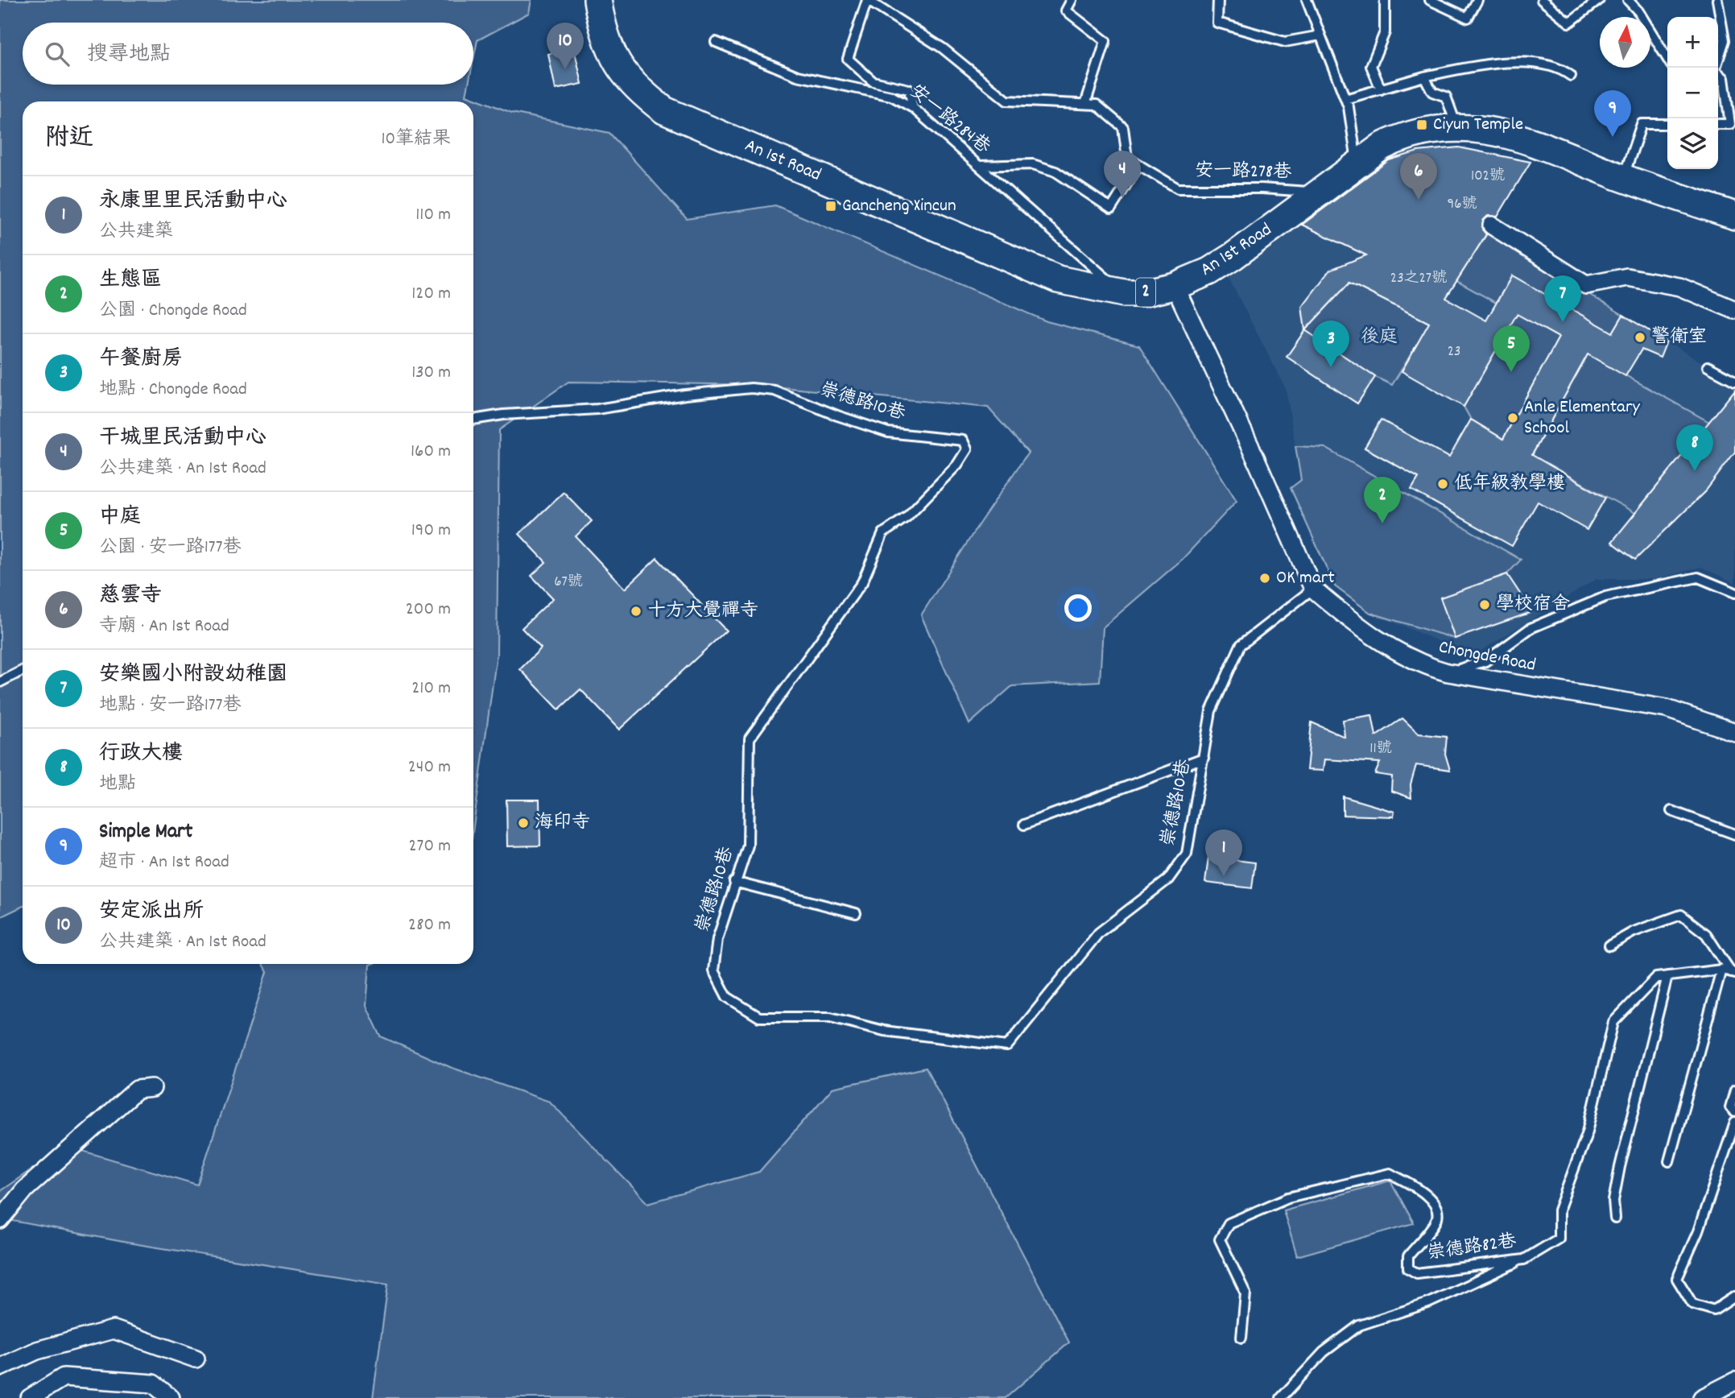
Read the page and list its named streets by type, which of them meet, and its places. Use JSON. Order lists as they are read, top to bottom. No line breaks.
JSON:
{"streets":{"main road":["An 1st Road","2"],"street":["Chongde Road"],"lane":["安一路284巷","安一路278巷","崇德路10巷","崇德路82巷"]},"crossings":[["安一路284巷","An 1st Road"],["An 1st Road","安一路278巷"],["An 1st Road","Chongde Road"],["崇德路10巷","Chongde Road"]],"parks":["後庭"],"places":{"transit":["Ciyun Temple","Gancheng Xincun"],"other":["警衛室","Anle Elementary School","低年級教學樓","OK mart","學校宿舍","十方大覺禪寺","海印寺"]},"house_numbers":["102號","96號","23之27號","23","67號","11號"],"north":"top","page":{"map_buttons":["+","−"],"pins":["10","9","4","6","7","3","5","8","2","1"],"search":"搜尋地點","heading":["附近","10筆結果"],"list":[{"mark":"1","name":"永康里里民活動中心","note":"公共建築","value":"110 m"},{"mark":"2","name":"生態區","note":"公園 · Chongde Road","value":"120 m"},{"mark":"3","name":"午餐廚房","note":"地點 · Chongde Road","value":"130 m"},{"mark":"4","name":"干城里民活動中心","note":"公共建築 · An 1st Road","value":"160 m"},{"mark":"5","name":"中庭","note":"公園 · 安一路177巷","value":"190 m"},{"mark":"6","name":"慈雲寺","note":"寺廟 · An 1st Road","value":"200 m"},{"mark":"7","name":"安樂國小附設幼稚園","note":"地點 · 安一路177巷","value":"210 m"},{"mark":"8","name":"行政大樓","note":"地點","value":"240 m"},{"mark":"9","name":"Simple Mart","note":"超市 · An 1st Road","value":"270 m"},{"mark":"10","name":"安定派出所","note":"公共建築 · An 1st Road","value":"280 m"}]}}
